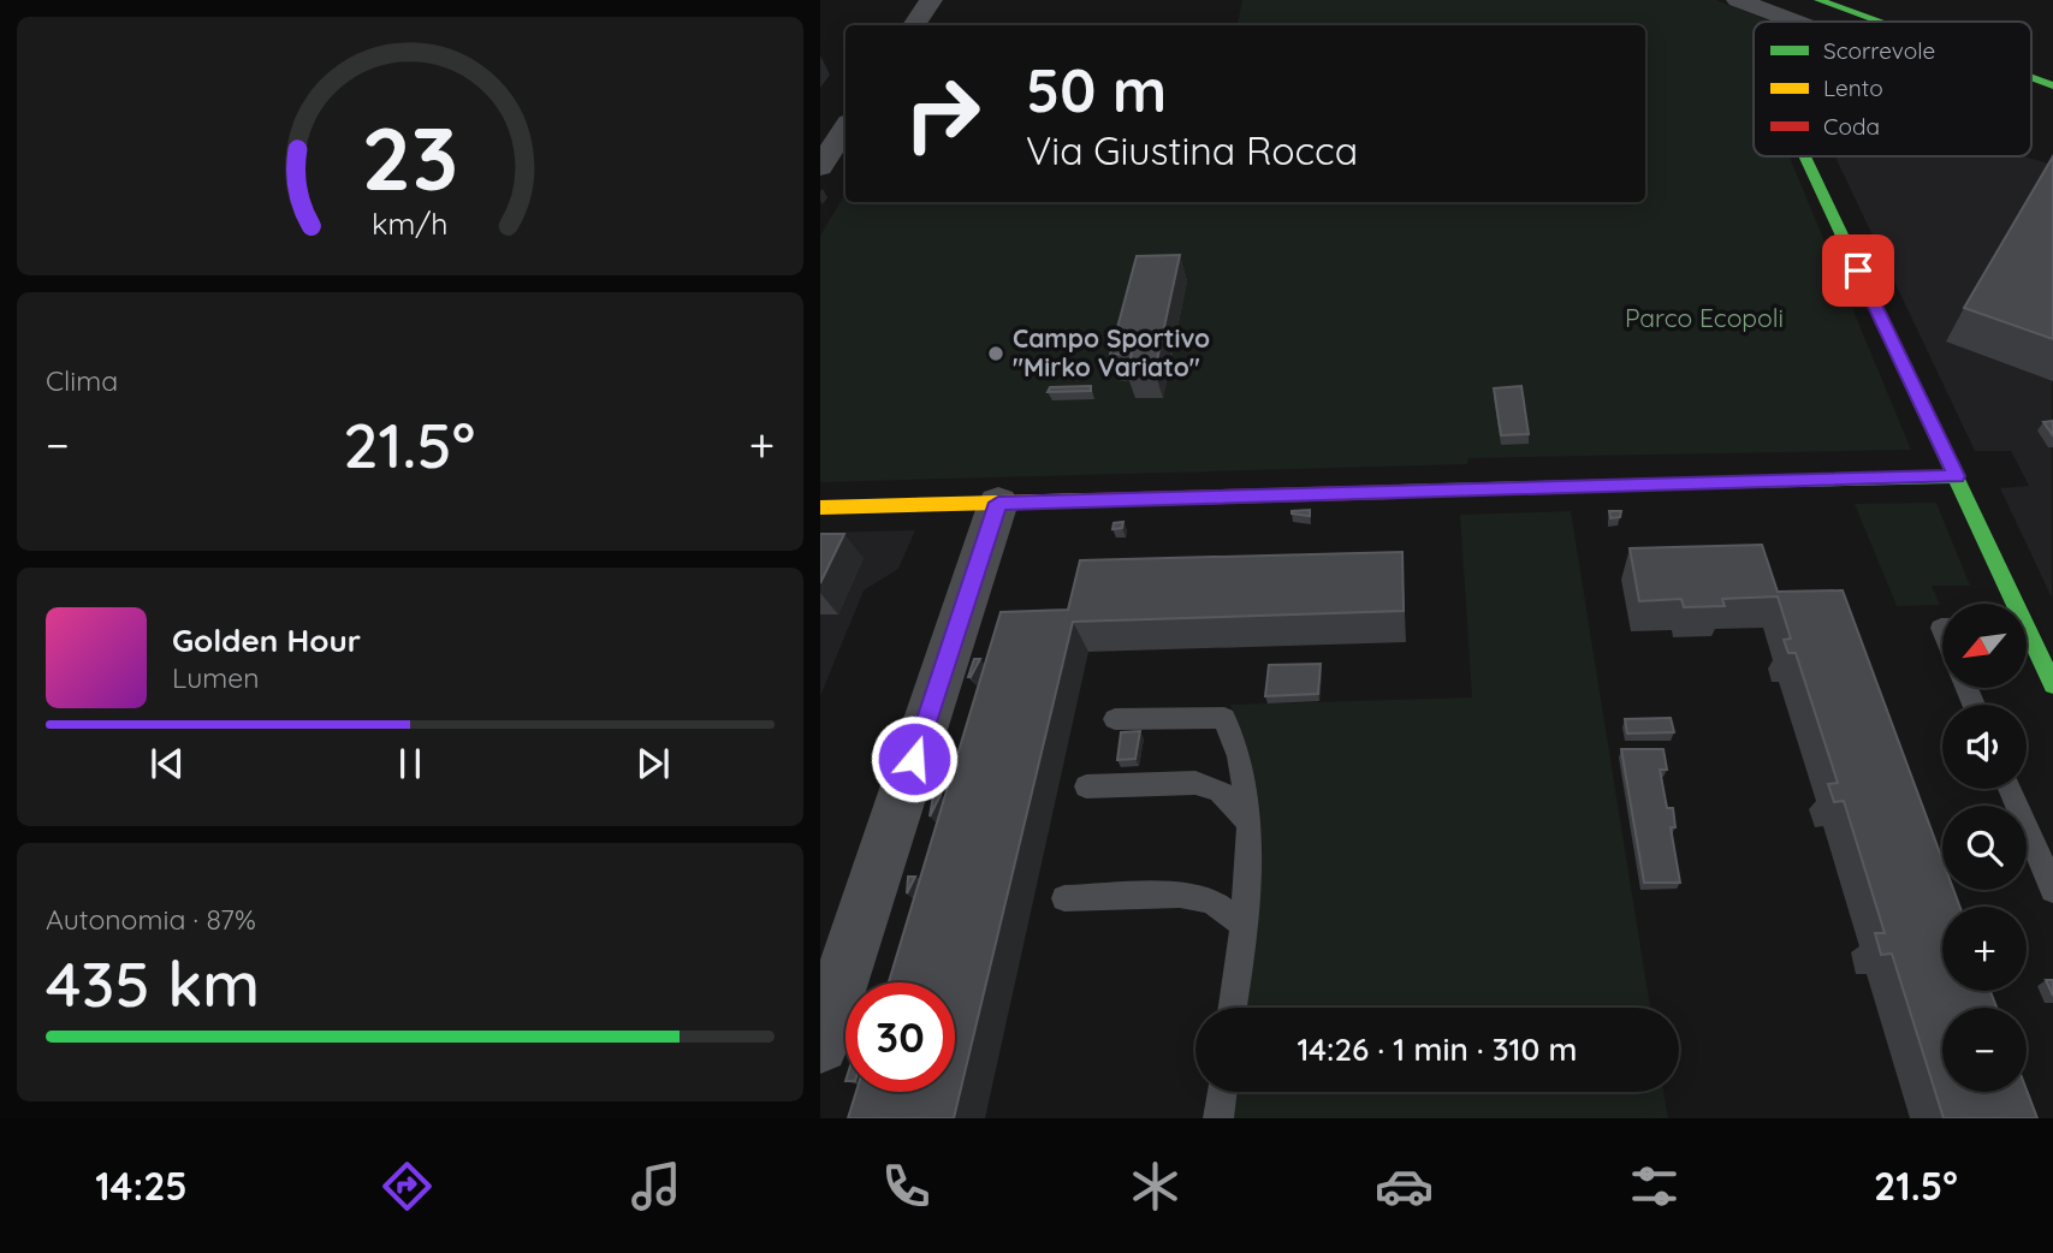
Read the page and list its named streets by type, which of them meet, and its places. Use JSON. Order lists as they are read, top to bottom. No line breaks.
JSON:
{"parks":["Parco Ecopoli"],"places":["Campo Sportivo \"Mirko Variato\""],"legend":["Scorrevole","Lento","Coda"],"north":"bottom left","page":{"turn":["50 m","Via Giustina Rocca"],"tile":["Clima",["Autonomia · 87%","435 km"]],"heat":["−","21.5°","+"],"map_buttons":["+","−"],"song":["Golden Hour","Lumen"],"limit":"30","trip":"14:26 · 1 min · 310 m","tabs":["14:25","21.5°"],"gauge":["23","km/h"]}}
